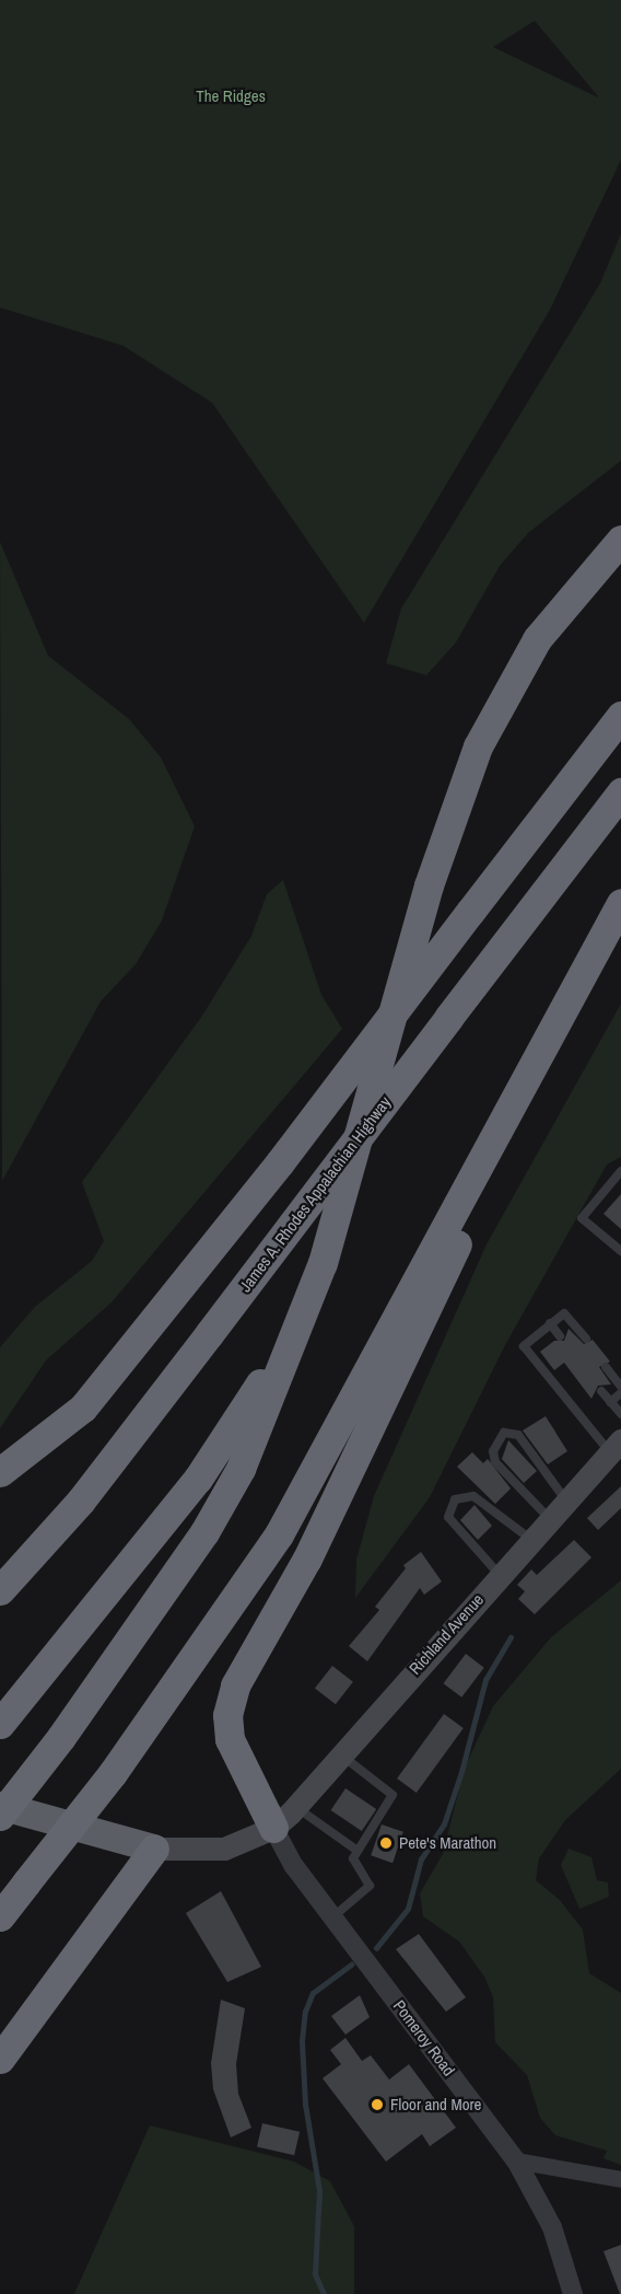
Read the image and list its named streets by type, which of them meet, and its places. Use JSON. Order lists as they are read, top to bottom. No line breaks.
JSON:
{"streets":{"highway":["James A. Rhodes Appalachian Highway"],"main road":["Richland Avenue"],"street":["Pomeroy Road"]},"crossings":[["Richland Avenue","Pomeroy Road"]],"parks":["The Ridges"],"places":["Pete's Marathon","Floor and More"]}
